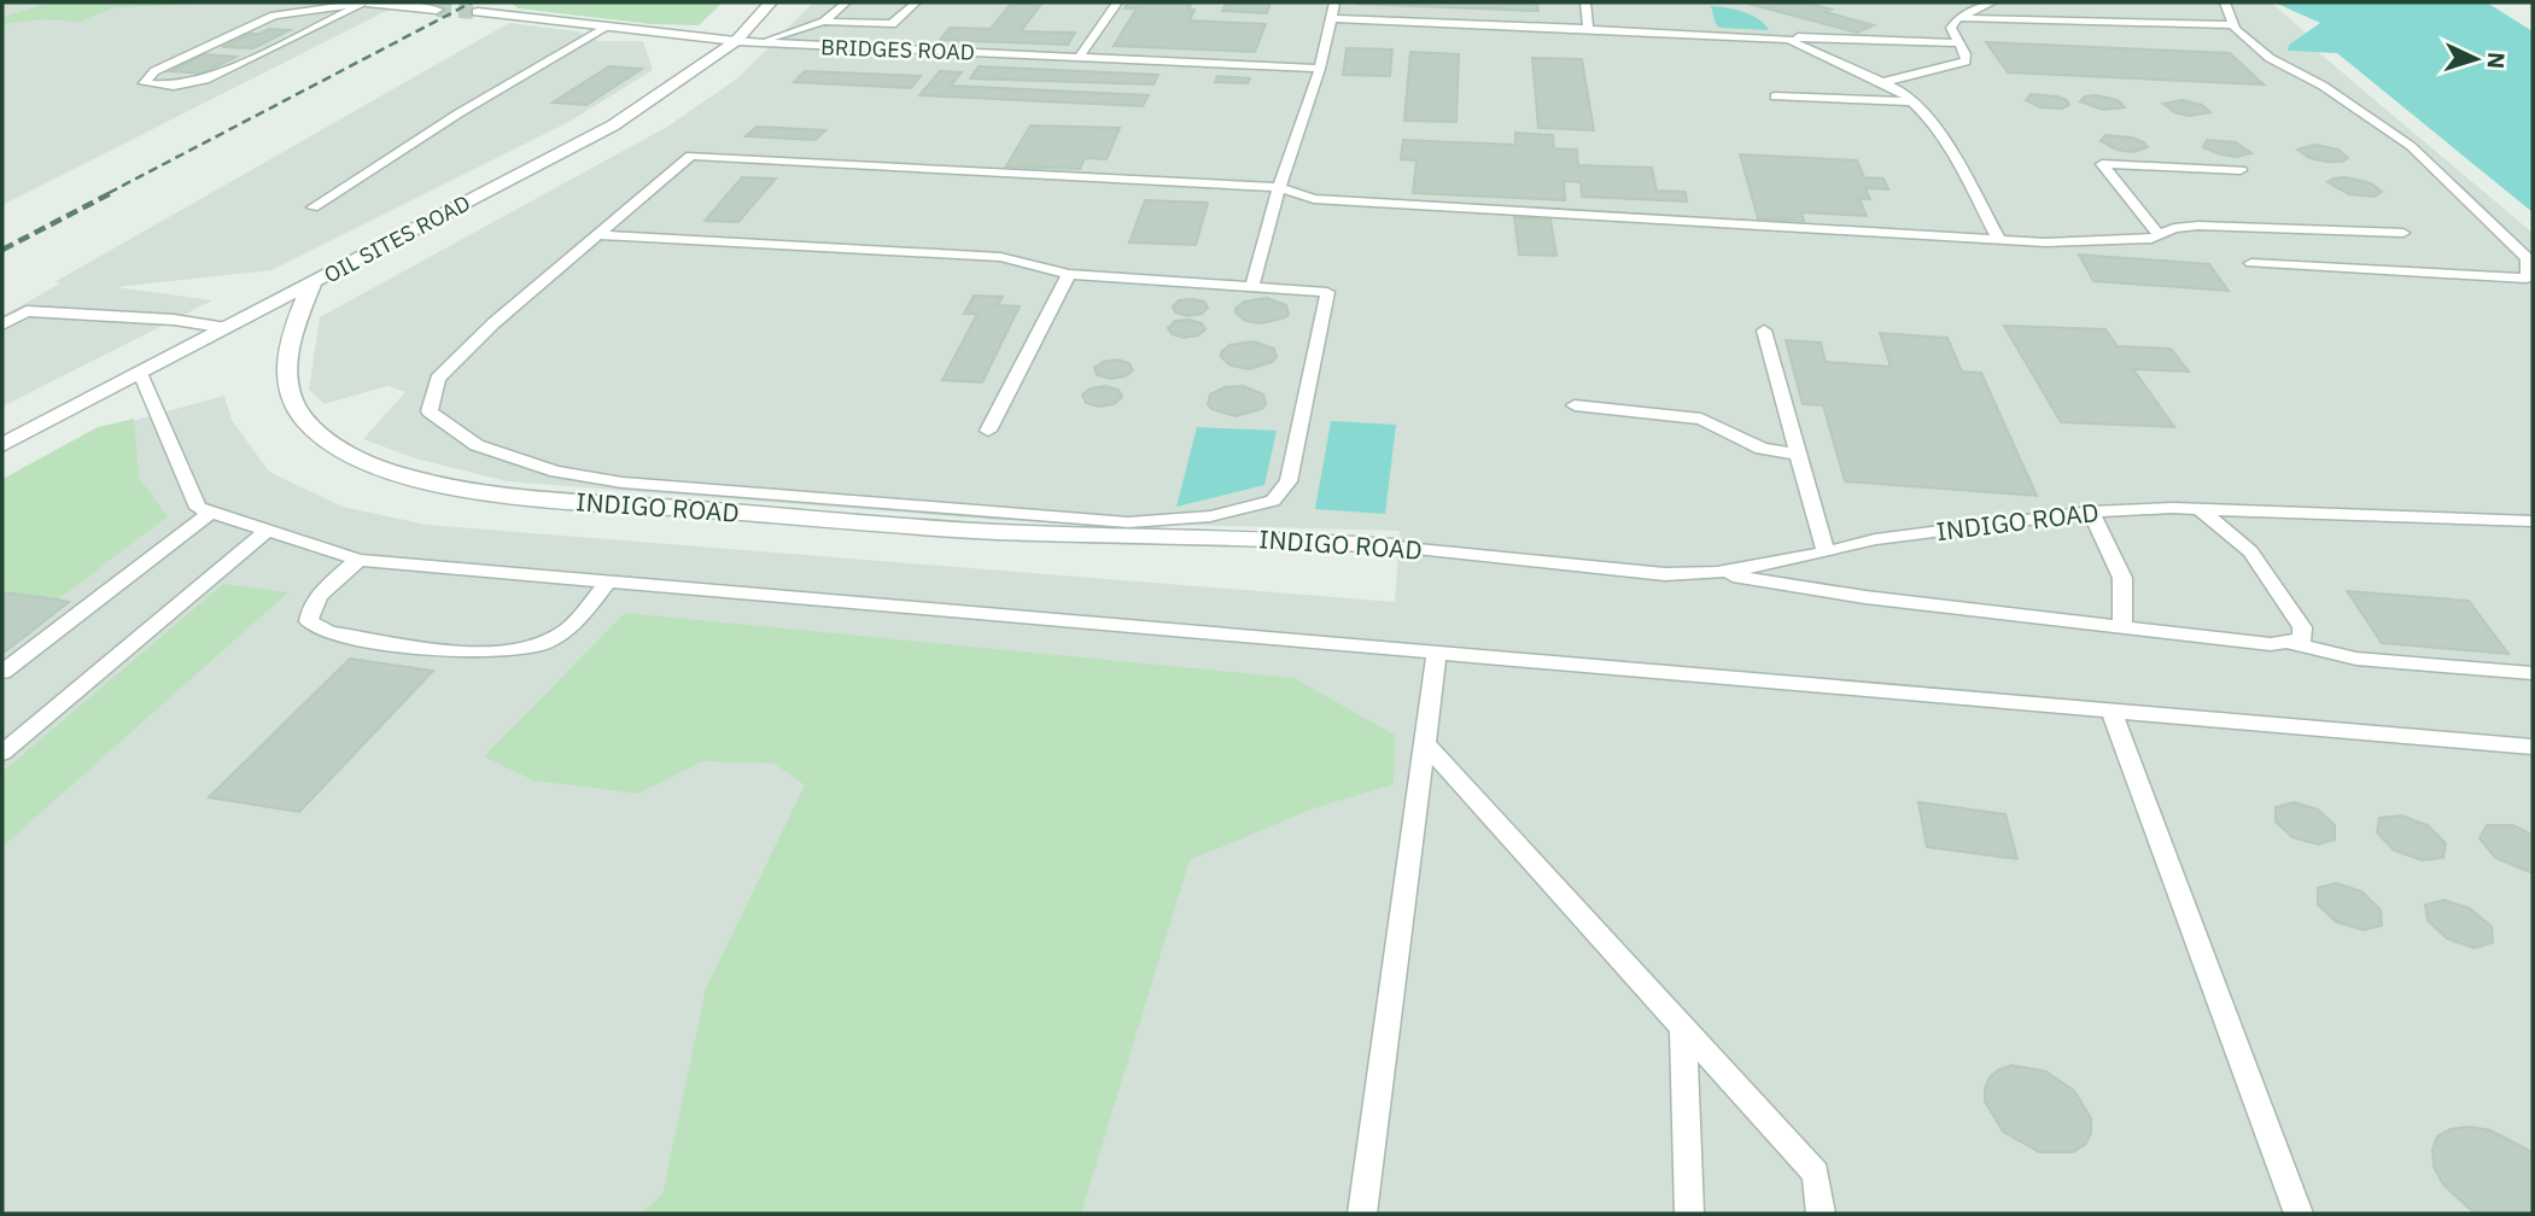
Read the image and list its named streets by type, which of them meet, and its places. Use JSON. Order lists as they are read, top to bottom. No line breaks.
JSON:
{"streets":{"street":["BRIDGES ROAD","OIL SITES ROAD","INDIGO ROAD"]},"crossings":[["BRIDGES ROAD","OIL SITES ROAD"],["OIL SITES ROAD","INDIGO ROAD"]],"north":"right"}
